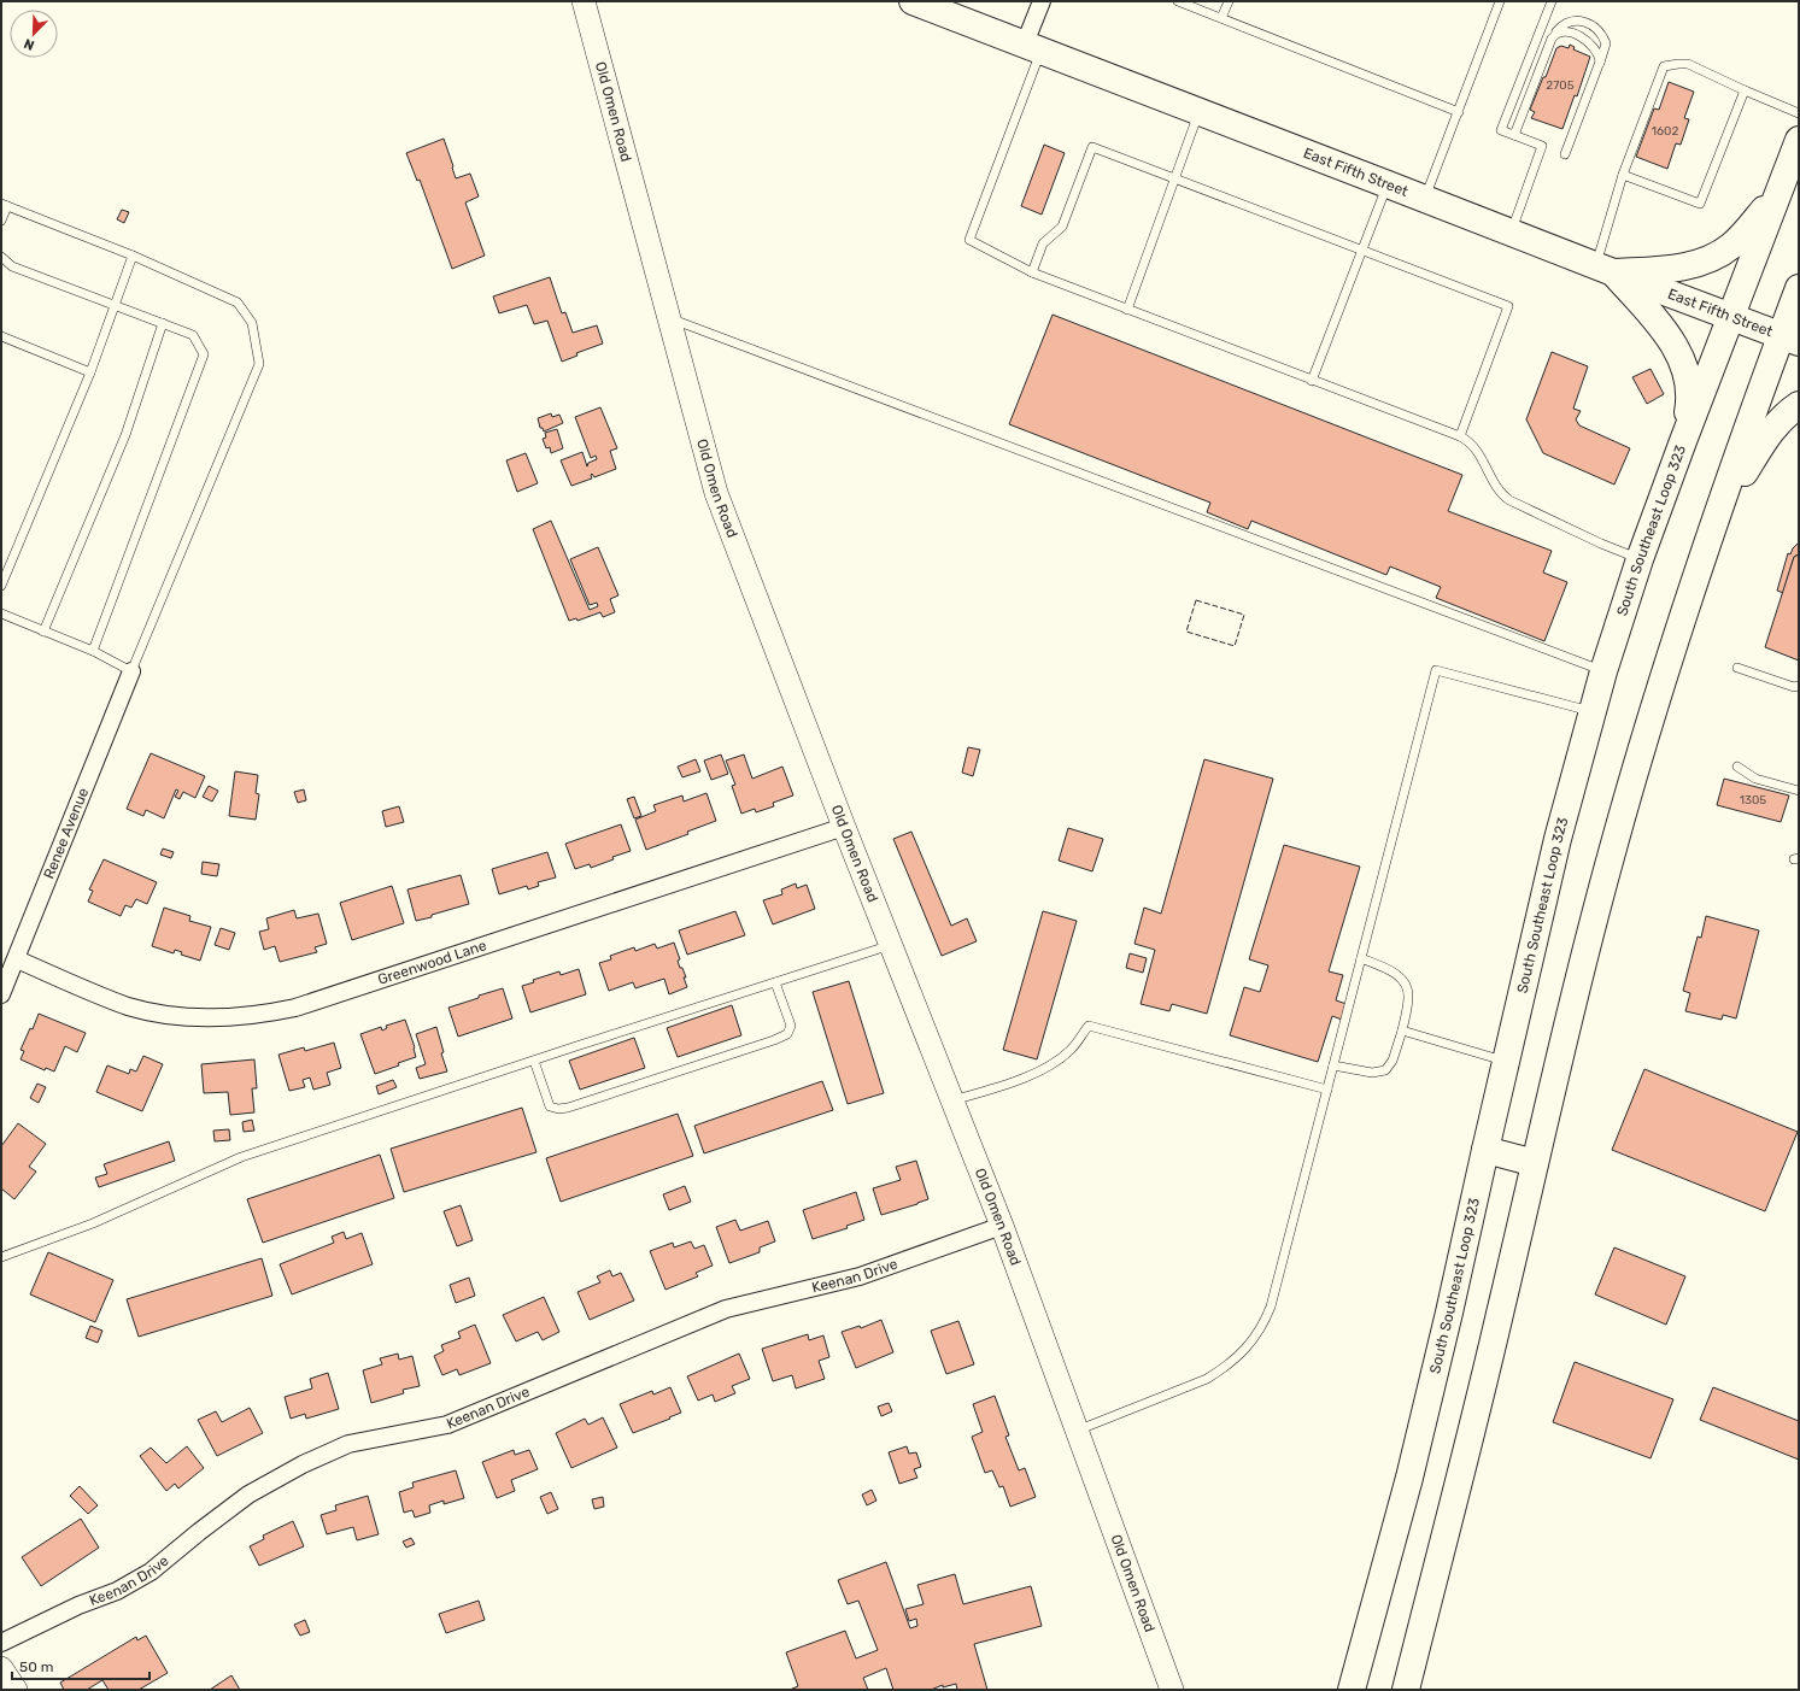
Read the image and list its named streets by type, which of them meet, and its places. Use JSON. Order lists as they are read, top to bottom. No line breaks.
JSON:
{"streets":{"main road":["East Fifth Street","South Southeast Loop 323"],"street":["Old Omen Road","Renee Avenue","Greenwood Lane","Keenan Drive"]},"crossings":[["Old Omen Road","Greenwood Lane"],["Old Omen Road","Keenan Drive"],["East Fifth Street","South Southeast Loop 323"],["Renee Avenue","Greenwood Lane"]],"house_numbers":["2705","1602","1305"],"scale_bar":"50 m","north":"bottom left"}
